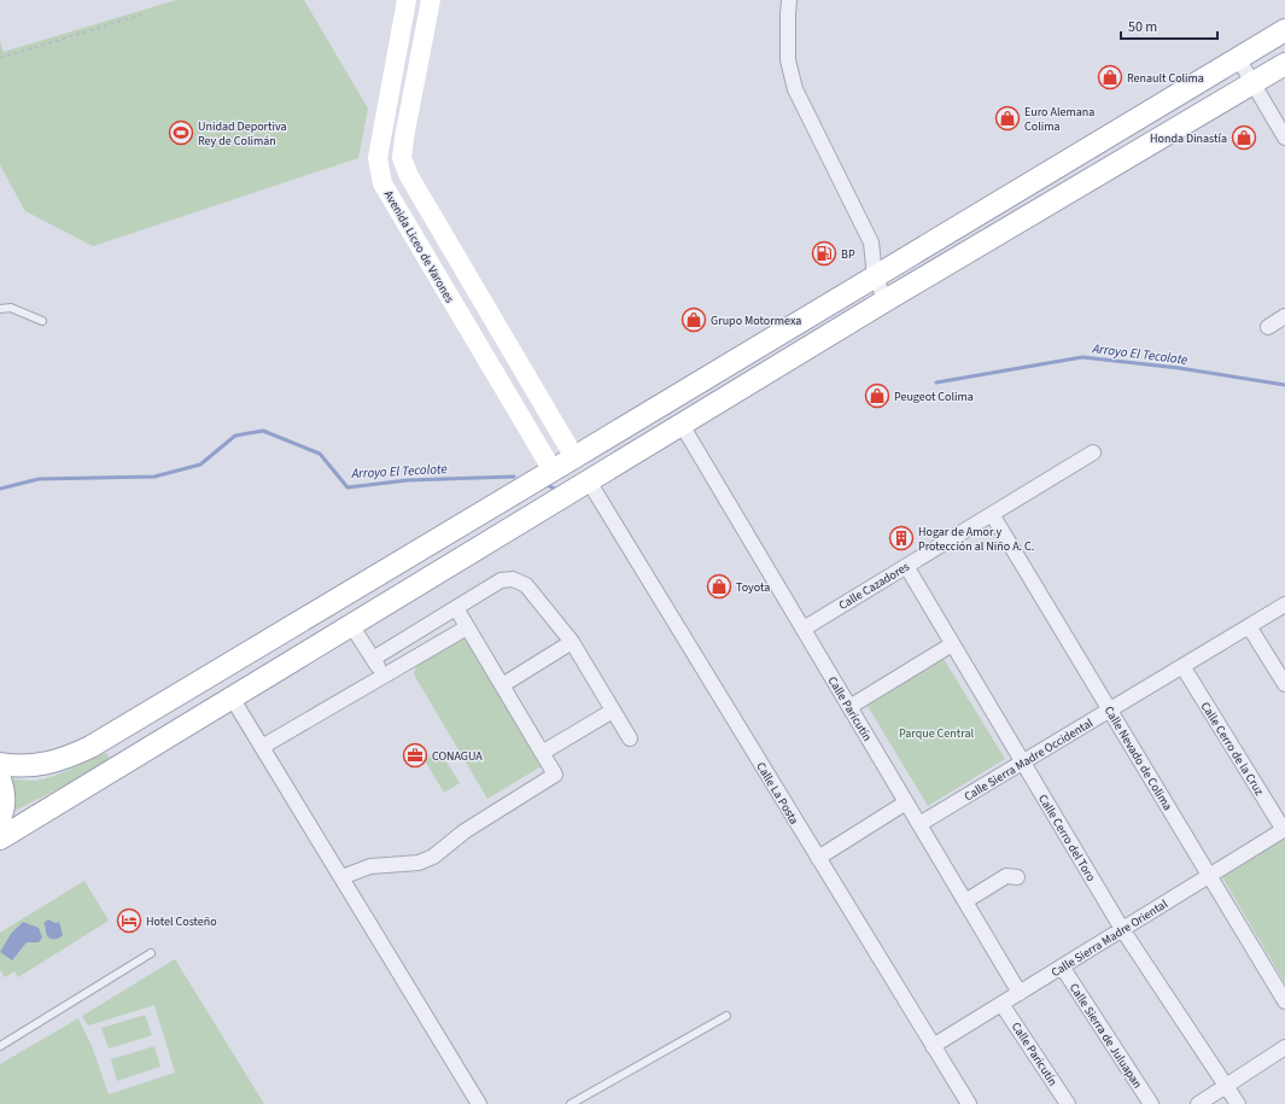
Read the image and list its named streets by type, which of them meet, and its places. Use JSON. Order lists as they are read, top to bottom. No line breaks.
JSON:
{"streets":{"street":["Avenida Liceo de Varones","Calle Cazadores","Calle Paricutín","Calle Cerro de la Cruz","Calle Nevado de Colima","Calle Sierra Madre Occidental","Calle La Posta","Calle Cerro del Toro","Calle Sierra Madre Oriental","Calle Sierra de Juluapan"]},"crossings":[["Calle Cazadores","Calle Paricutín"],["Calle Cazadores","Calle Nevado de Colima"],["Calle Cazadores","Calle Cerro del Toro"],["Calle Paricutín","Calle Sierra Madre Occidental"],["Calle Paricutín","Calle Sierra Madre Oriental"],["Calle Cerro de la Cruz","Calle Sierra Madre Occidental"],["Calle Cerro de la Cruz","Calle Sierra Madre Oriental"],["Calle Nevado de Colima","Calle Sierra Madre Occidental"],["Calle Nevado de Colima","Calle Sierra Madre Oriental"],["Calle Sierra Madre Occidental","Calle Cerro del Toro"],["Calle La Posta","Calle Sierra Madre Oriental"],["Calle Cerro del Toro","Calle Sierra Madre Oriental"],["Calle Sierra Madre Oriental","Calle Sierra de Juluapan"]],"water":["Arroyo El Tecolote"],"parks":["Parque Central"],"places":{"shop":["Renault Colima","Euro Alemana Colima","Honda Dinastía","Grupo Motormexa","Peugeot Colima","Toyota"],"sports":["Unidad Deportiva Rey de Colimán"],"fuel station":["BP"],"building":["Hogar de Amor y Protección al Niño A. C."],"office":["CONAGUA"],"hotel":["Hotel Costeño"]},"scale_bar":"50 m"}
